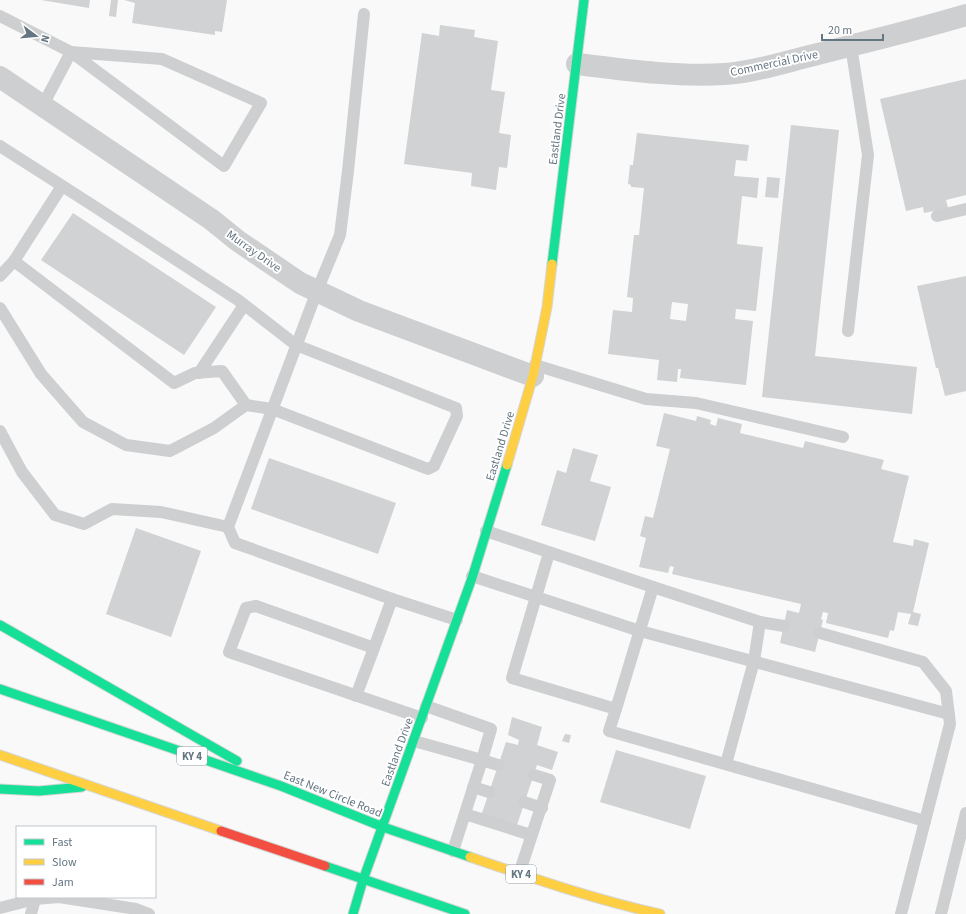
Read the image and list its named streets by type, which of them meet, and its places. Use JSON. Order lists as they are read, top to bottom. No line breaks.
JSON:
{"streets":{"main road":["Eastland Drive","KY 4","East New Circle Road"],"street":["Commercial Drive","Murray Drive"]},"crossings":[["Commercial Drive","Eastland Drive"],["Eastland Drive","Murray Drive"],["Eastland Drive","East New Circle Road"]],"legend":["Fast","Slow","Jam"],"scale_bar":"20 m","north":"right"}
